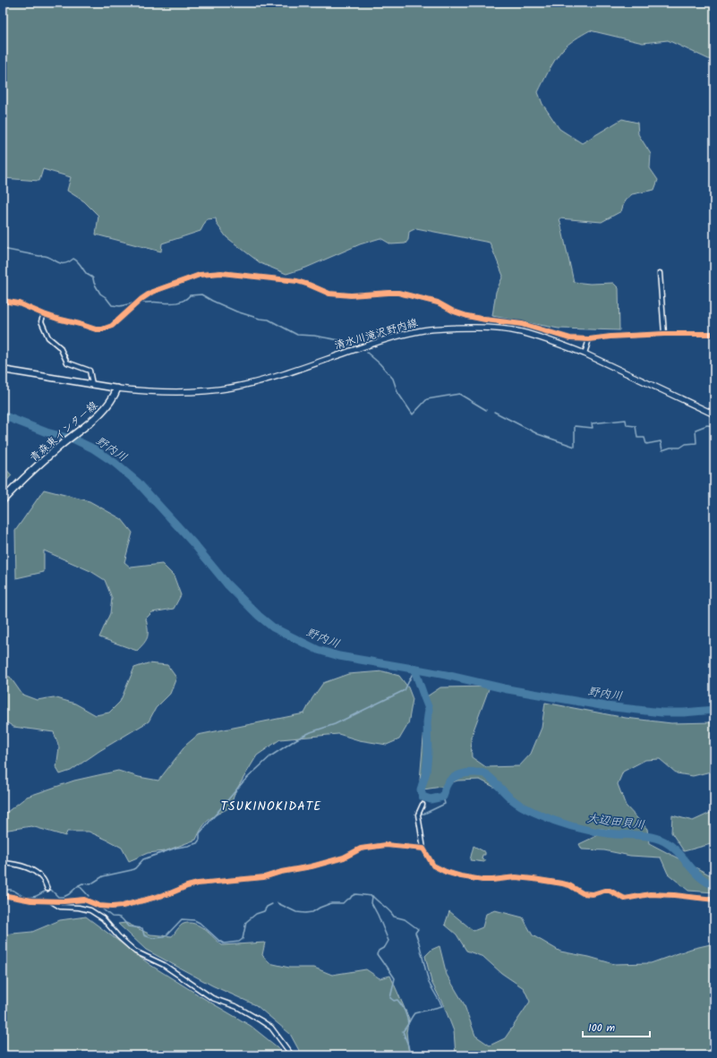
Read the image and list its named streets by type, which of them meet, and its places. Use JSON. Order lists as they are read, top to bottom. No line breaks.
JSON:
{"streets":{"highway":["青森東インター線"],"main road":["清水川滝沢野内線"]},"crossings":[["清水川滝沢野内線","青森東インター線"]],"districts":["TSUKINOKIDATE"],"water":["野内川","大辺田貝川"],"scale_bar":"100 m"}
